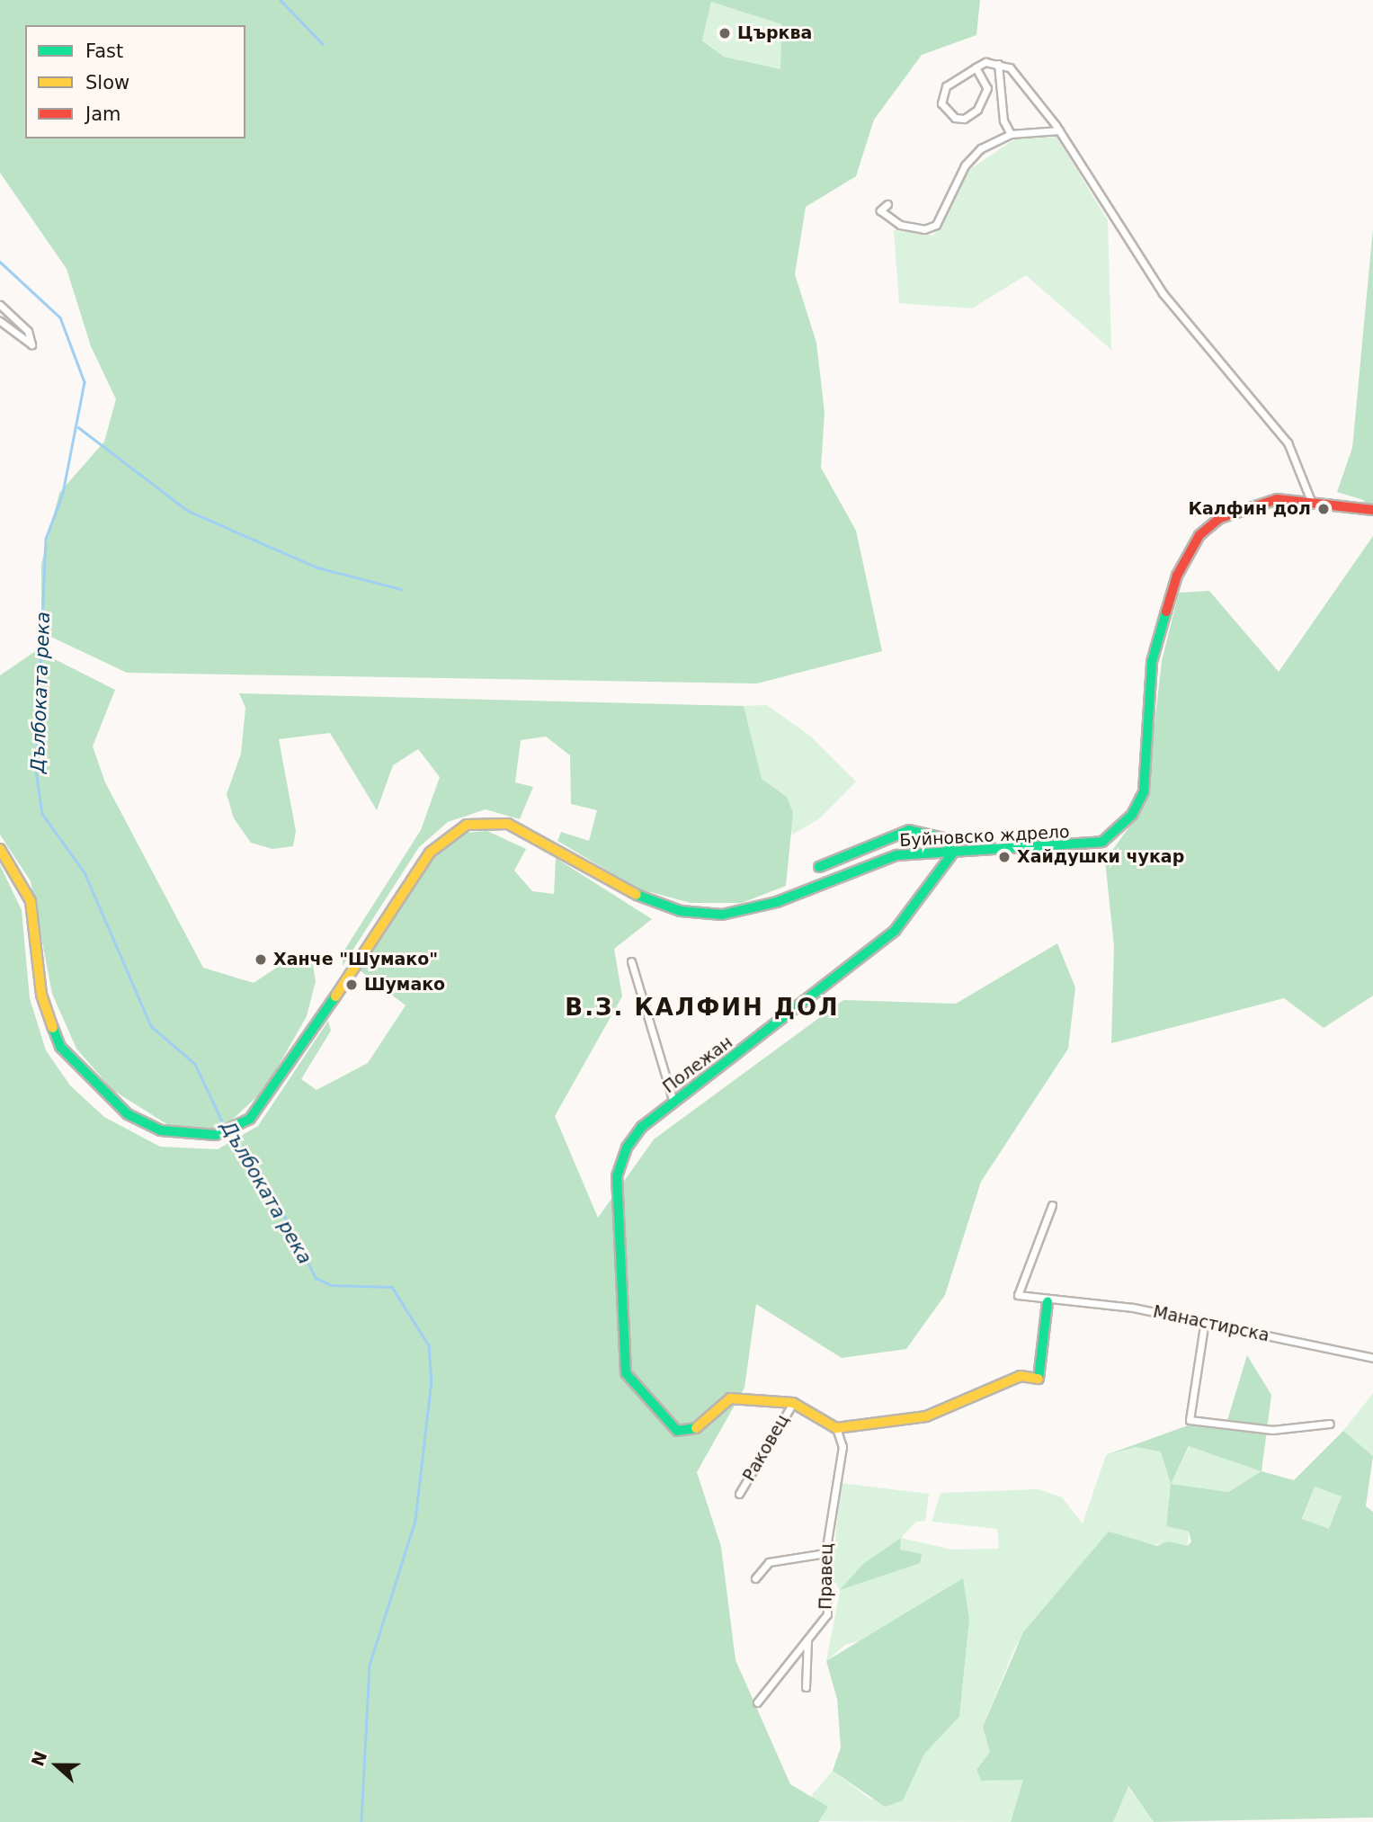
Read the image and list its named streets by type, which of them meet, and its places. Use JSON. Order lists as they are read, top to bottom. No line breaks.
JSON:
{"streets":{"street":["Буйновско ждрело","Полежан","Манастирска","Раковец","Правец"]},"crossings":[["Буйновско ждрело","Полежан"],["Полежан","Раковец"]],"districts":["В.З. КАЛФИН ДОЛ"],"water":["Дълбоката река"],"places":["Църква","Калфин дол","Хайдушки чукар","Ханче \"Шумако\"","Шумако"],"legend":["Fast","Slow","Jam"],"north":"left"}
